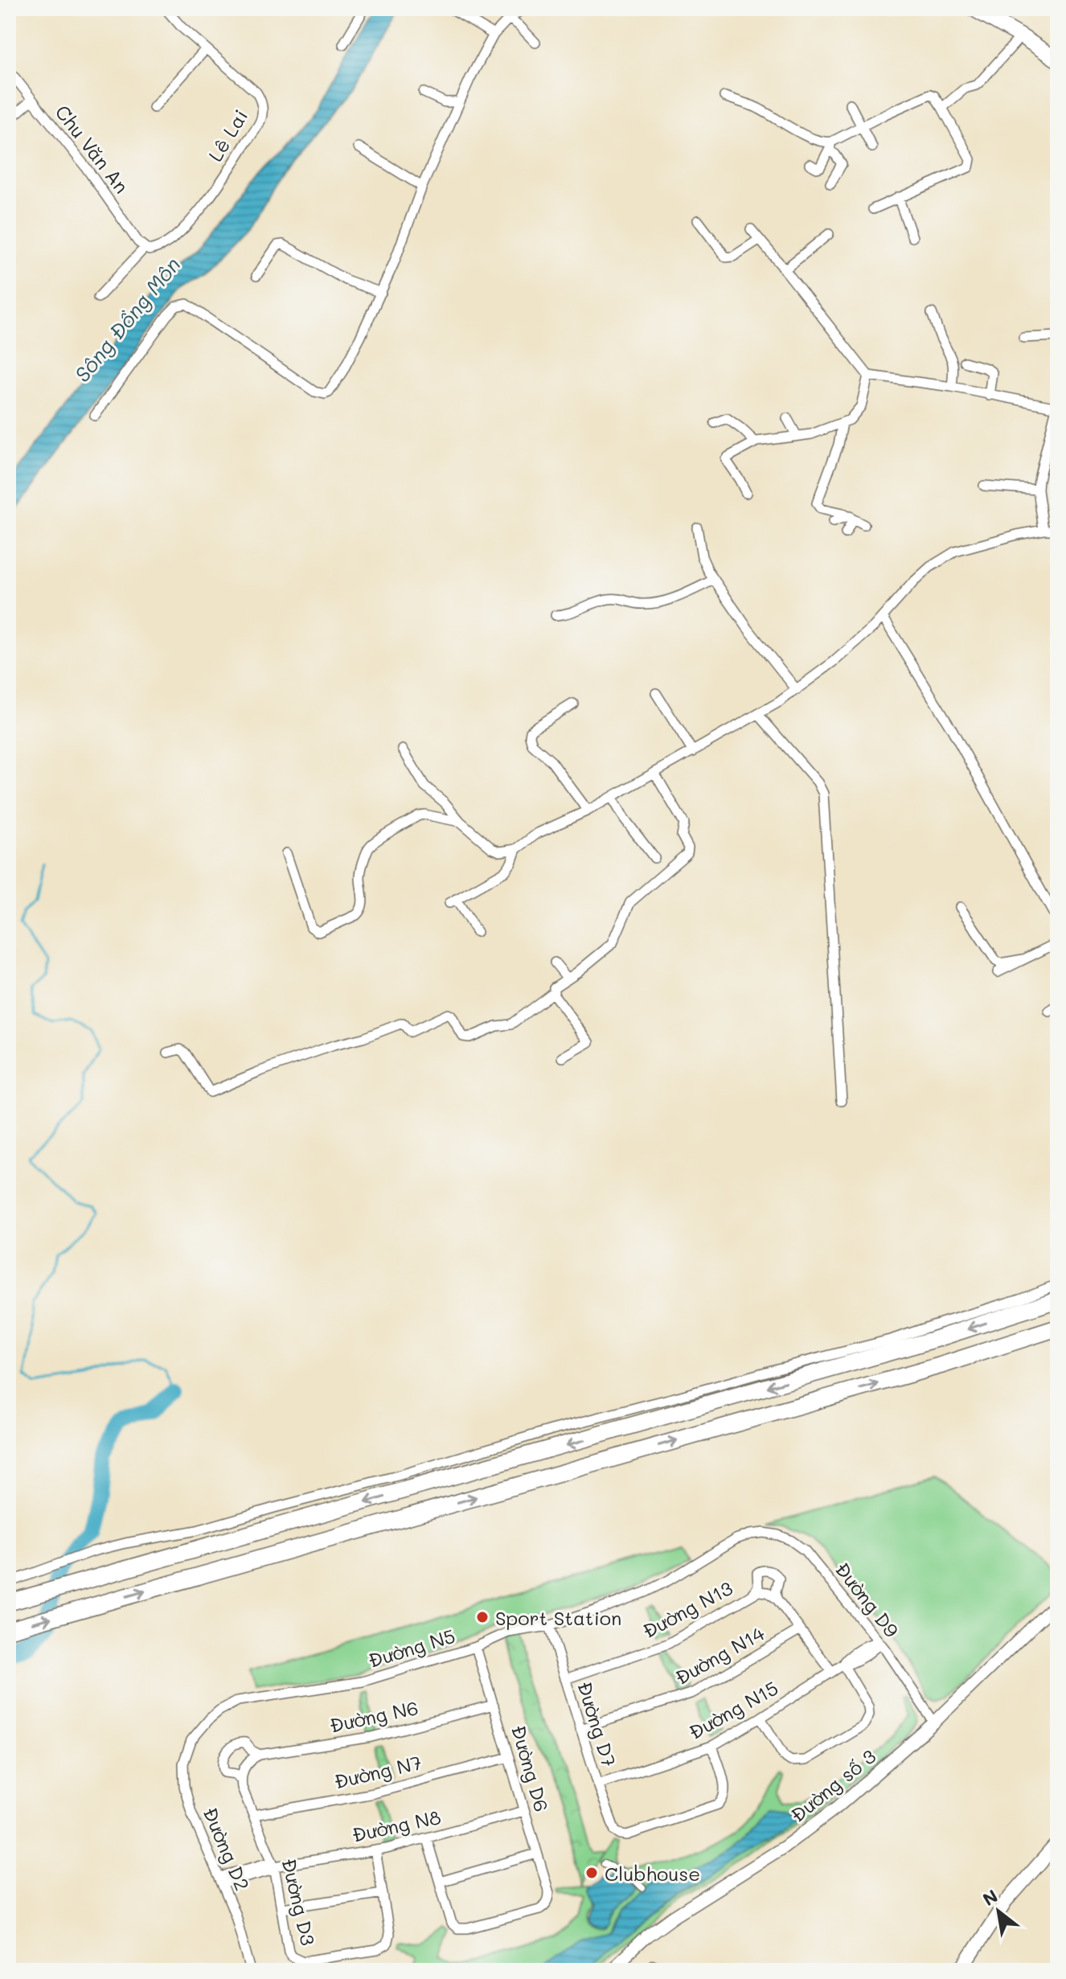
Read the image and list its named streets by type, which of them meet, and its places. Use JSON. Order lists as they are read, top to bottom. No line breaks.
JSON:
{"streets":{"street":["Lê Lai","Chu Văn An","Đường D9","Đường N13","Đường N5","Đường N14","Đường N15","Đường N6","Đường D7","Đường D6","Đường N7","Đường số 3","Đường N8","Đường D2","Đường D3"]},"crossings":[["Lê Lai","Chu Văn An"],["Đường D9","Đường N5"],["Đường D9","Đường N15"],["Đường D9","Đường số 3"],["Đường N13","Đường D7"],["Đường N5","Đường D7"],["Đường N5","Đường D6"],["Đường N5","Đường D2"],["Đường N14","Đường D7"],["Đường N15","Đường D7"],["Đường N6","Đường D6"],["Đường N6","Đường D3"],["Đường D6","Đường N7"],["Đường D6","Đường N8"],["Đường N7","Đường D3"],["Đường N8","Đường D2"],["Đường N8","Đường D3"]],"water":["Sông Đồng Môn"],"places":["Sport Station","Clubhouse"],"north":"top left"}
